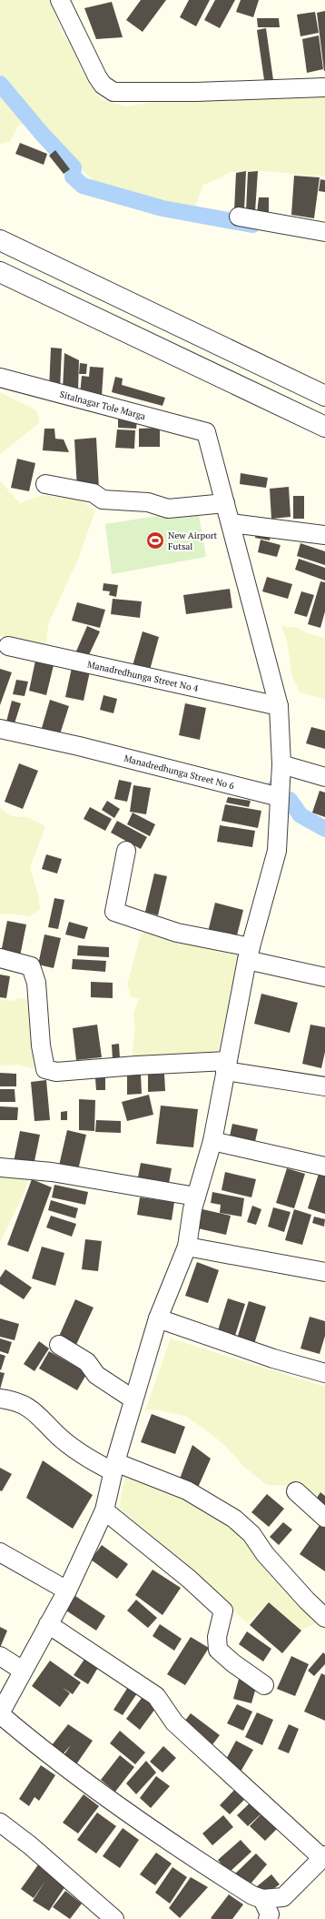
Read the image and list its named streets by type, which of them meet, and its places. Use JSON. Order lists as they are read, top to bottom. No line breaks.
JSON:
{"streets":{"street":["Sitalnagar Tole Marga","Manadredhunga Street No 4","Manadredhunga Street No 6"]},"places":{"sports":["New Airport Futsal"]}}
